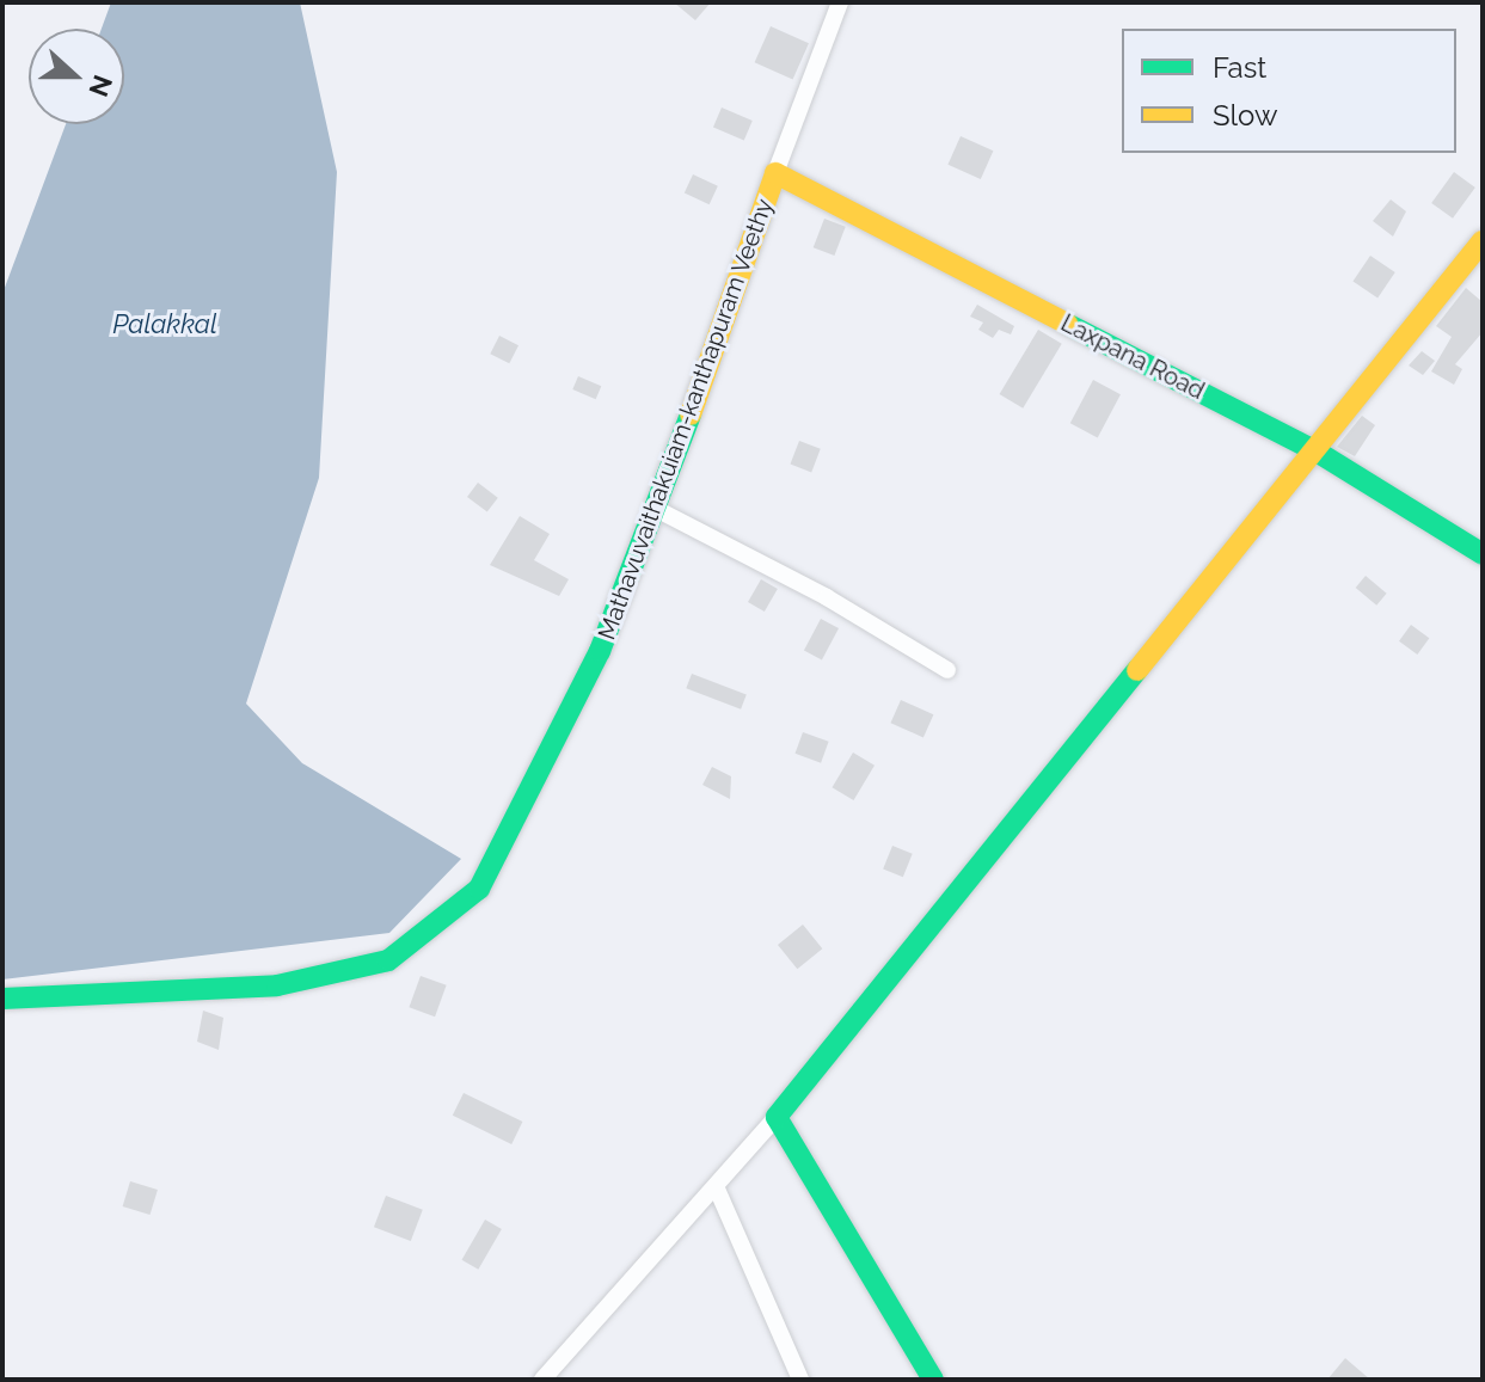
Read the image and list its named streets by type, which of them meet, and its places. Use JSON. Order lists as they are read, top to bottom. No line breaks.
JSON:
{"streets":{"street":["Laxpana Road","Mathavuvaithakuiam-kanthapuram Veethy"]},"crossings":[["Laxpana Road","Mathavuvaithakuiam-kanthapuram Veethy"]],"water":["Palakkal"],"legend":["Fast","Slow"],"north":"right"}
